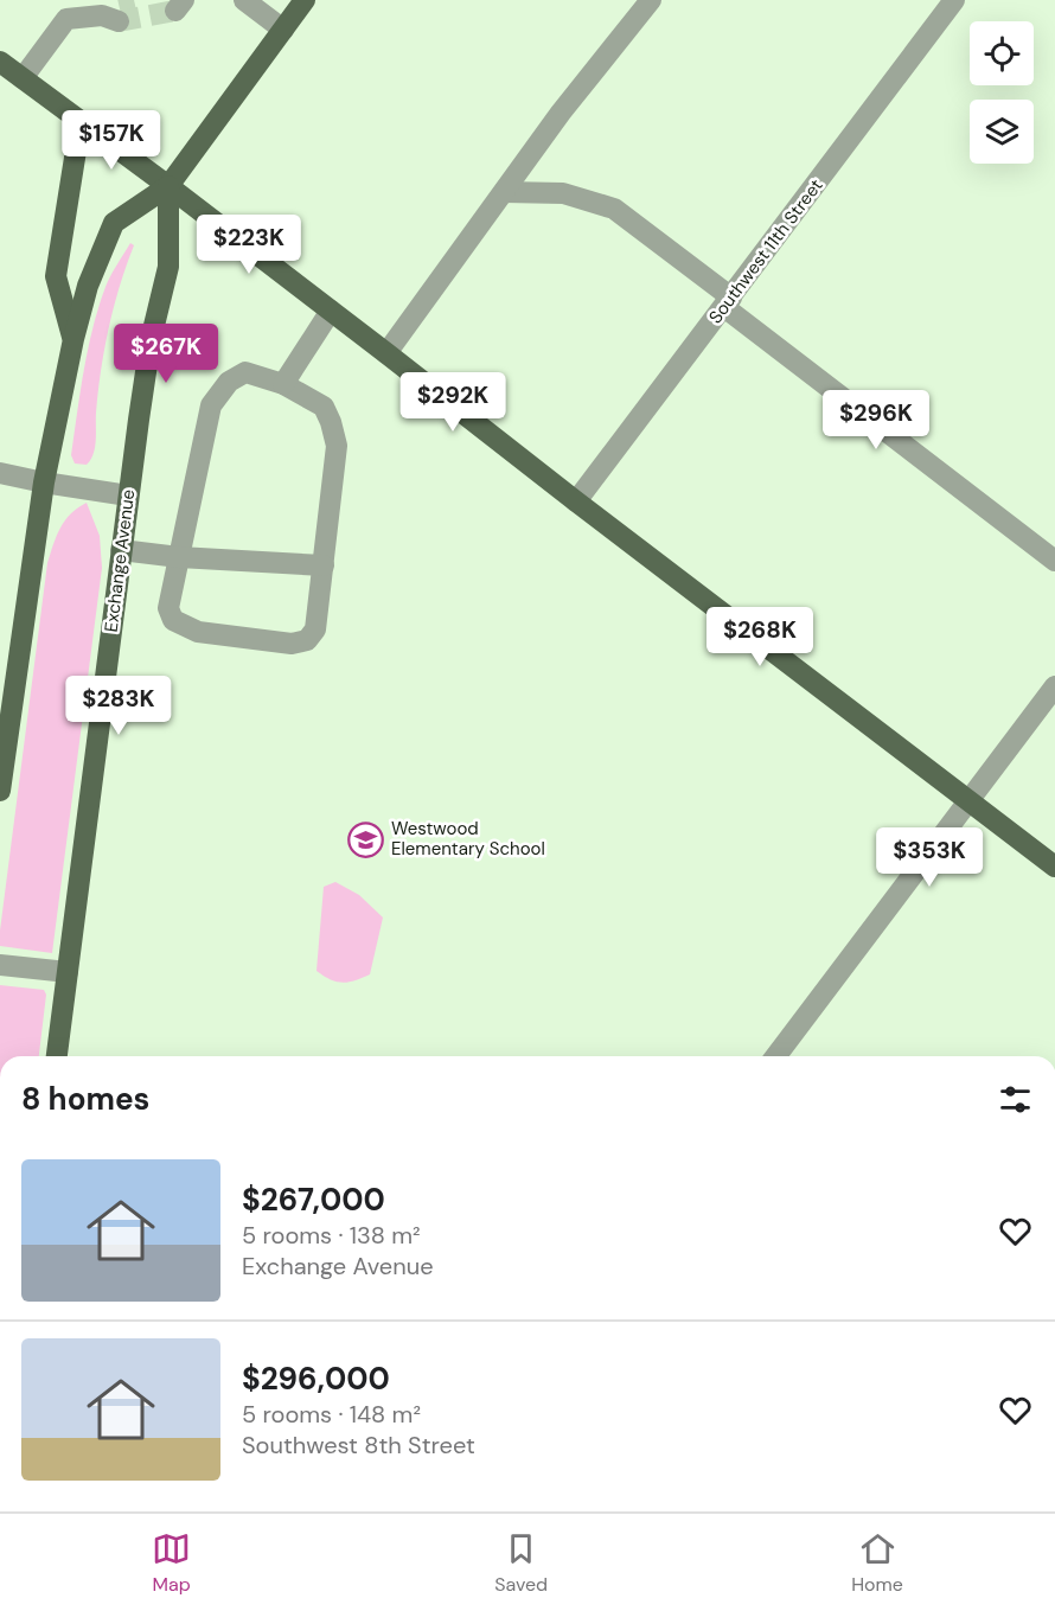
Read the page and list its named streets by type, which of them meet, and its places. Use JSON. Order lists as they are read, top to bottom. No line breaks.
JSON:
{"streets":{"main road":["Exchange Avenue"],"street":["Southwest 11th Street"]},"places":{"school or university":["Westwood Elementary School"]},"page":{"price":["$157K","$223K","$267K","$292K","$296K","$268K","$283K","$353K"],"heading":"8 homes","list":[{"name":"$267,000","note":"5 rooms · 138 m² · Exchange Avenue"},{"name":"$296,000","note":"5 rooms · 148 m² · Southwest 8th Street"}],"tabs":["Map","Saved","Home"]}}
